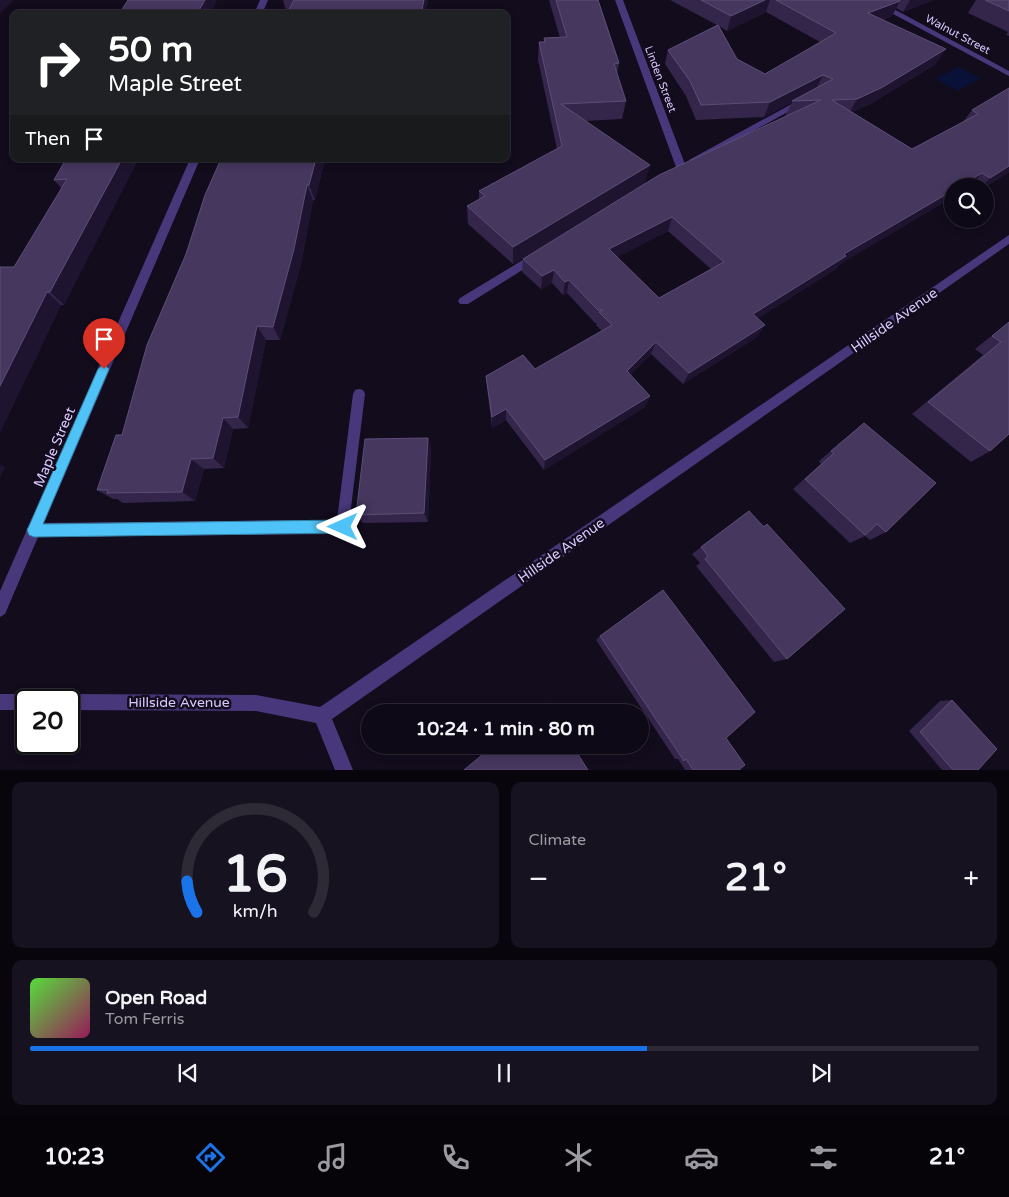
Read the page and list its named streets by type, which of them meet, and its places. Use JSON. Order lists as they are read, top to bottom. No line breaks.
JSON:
{"streets":{"street":["Walnut Street","Linden Street","Hillside Avenue","Maple Street"]},"page":{"turn":["50 m","Maple Street"],"then":"Then","limit":"20","trip":"10:24 · 1 min · 80 m","tile":"Climate","heat":["−","21°","+"],"song":["Open Road","Tom Ferris"],"tabs":["10:23","21°"],"gauge":["16","km/h"]}}
